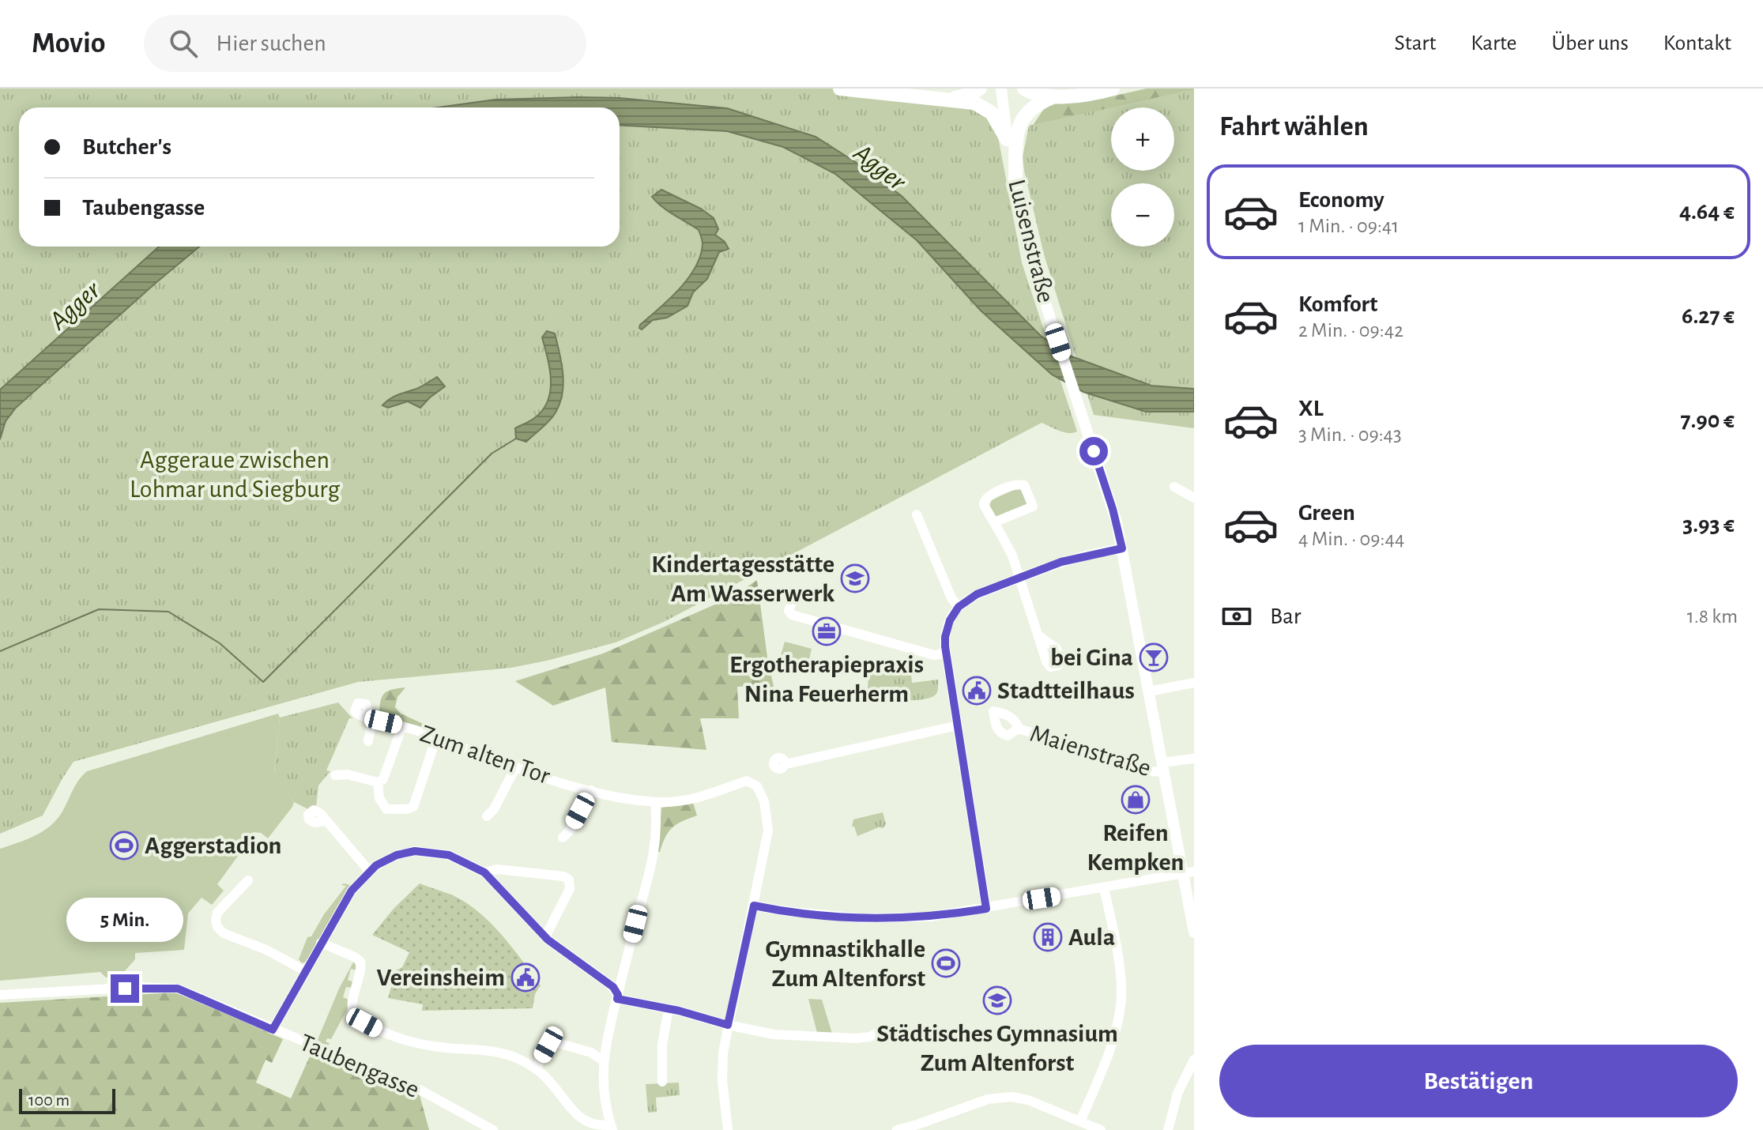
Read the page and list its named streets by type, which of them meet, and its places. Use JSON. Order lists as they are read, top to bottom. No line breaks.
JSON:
{"streets":{"main road":["Luisenstraße"],"street":["Maienstraße","Zum alten Tor","Taubengasse"]},"crossings":[["Luisenstraße","Maienstraße"]],"water":["Agger"],"parks":["Aggeraue zwischen Lohmar und Siegburg"],"places":{"school or university":["Kindertagesstätte Am Wasserwerk","Städtisches Gymnasium Zum Altenforst"],"office":["Ergotherapiepraxis Nina Feuerherm"],"bar":["bei Gina"],"public building":["Stadtteilhaus","Vereinsheim"],"shop":["Reifen Kempken"],"sports":["Aggerstadion","Gymnastikhalle Zum Altenforst"],"building":["Aula"]},"scale_bar":"100 m","page":{"header":"Movio","search":"Hier suchen","nav":["Start","Karte","Über uns","Kontakt"],"heading":"Fahrt wählen","map_buttons":["+","−"],"banner":["Butcher's","Taubengasse"],"list":[{"name":"Economy","note":"1 Min. · 09:41","value":"4.64 €"},{"name":"Komfort","note":"2 Min. · 09:42","value":"6.27 €"},{"name":"XL","note":"3 Min. · 09:43","value":"7.90 €"},{"name":"Green","note":"4 Min. · 09:44","value":"3.93 €"}],"pay":["Bar","1.8 km"],"bubble":"5 Min.","buttons":"Bestätigen","scale":"100 m"}}
